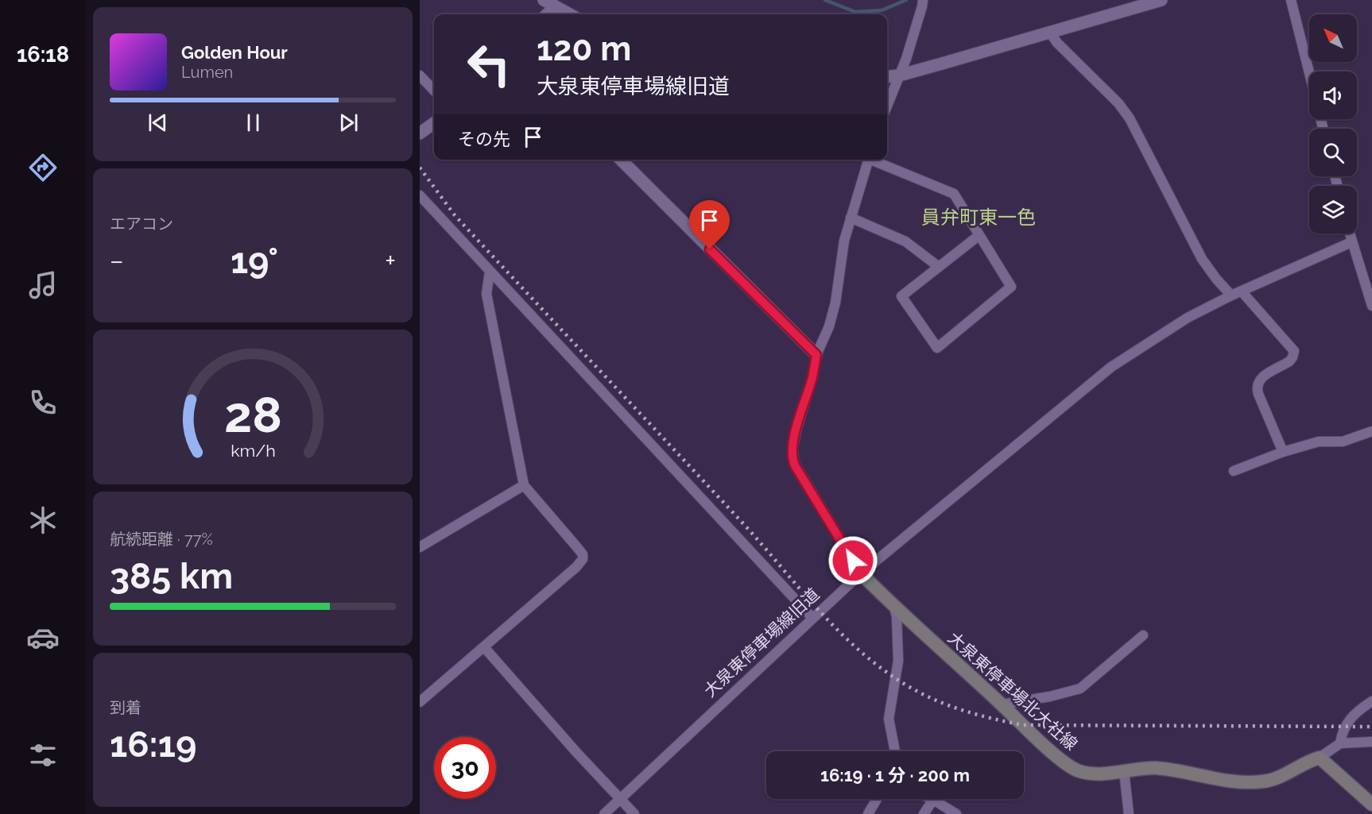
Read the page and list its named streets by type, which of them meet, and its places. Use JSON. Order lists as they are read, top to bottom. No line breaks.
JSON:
{"streets":{"main road":["大泉東停車場北大社線"],"street":["大泉東停車場線旧道"]},"crossings":[["大泉東停車場線旧道","大泉東停車場北大社線"]],"districts":["員弁町東一色"],"north":"top left","page":{"tabs":"16:18","turn":["120 m","大泉東停車場線旧道"],"song":["Golden Hour","Lumen"],"then":"その先","tile":["エアコン",["航続距離 · 77%","385 km"],["到着","16:19"]],"heat":["−","19°","+"],"limit":"30","trip":"16:19 · 1 分 · 200 m","gauge":["28","km/h"]}}
